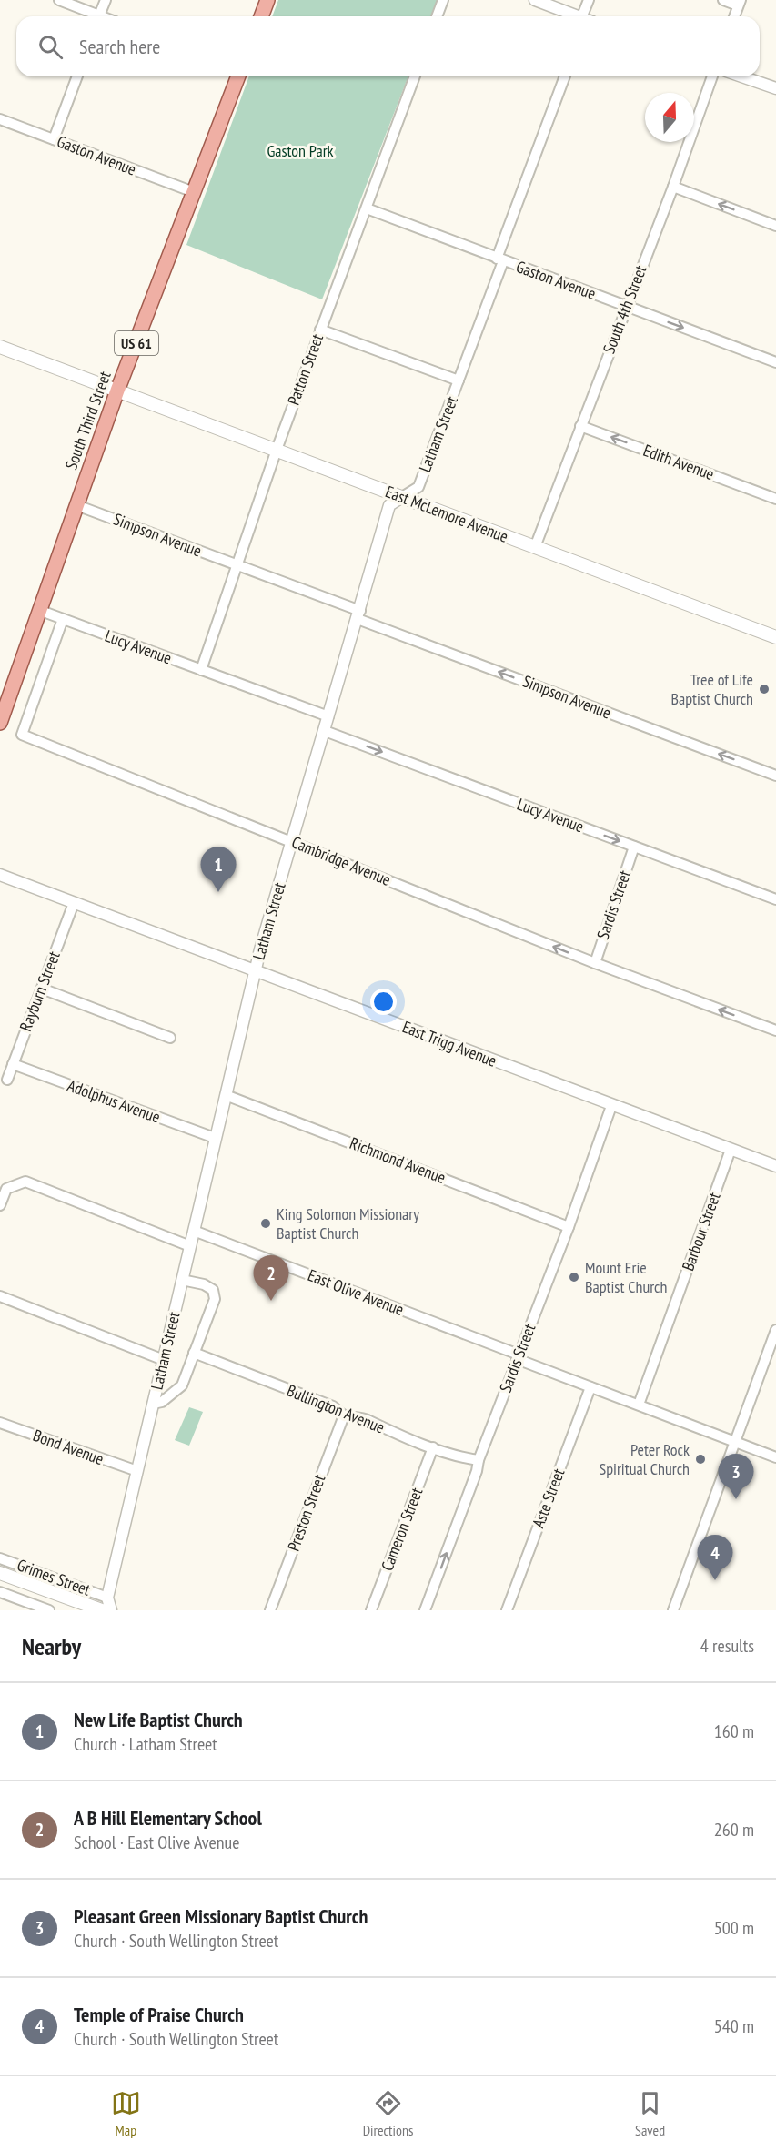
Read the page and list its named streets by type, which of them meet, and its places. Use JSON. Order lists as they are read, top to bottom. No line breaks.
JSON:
{"streets":{"main road":["US 61","South Third Street","East McLemore Avenue"],"street":["Gaston Avenue","South 4th Street","Patton Street","Latham Street","Edith Avenue","Simpson Avenue","Lucy Avenue","Cambridge Avenue","Sardis Street","Rayburn Street","East Trigg Avenue","Adolphus Avenue","Richmond Avenue","Barbour Street","East Olive Avenue","Bullington Avenue","Bond Avenue","Aste Street","Preston Street","Cameron Street","Grimes Street"]},"crossings":[["Gaston Avenue","South 4th Street"],["Gaston Avenue","Patton Street"],["Gaston Avenue","South Third Street"],["Gaston Avenue","Latham Street"],["South 4th Street","Edith Avenue"],["South 4th Street","East McLemore Avenue"],["Patton Street","East McLemore Avenue"],["Patton Street","Simpson Avenue"],["Patton Street","Lucy Avenue"],["South Third Street","East McLemore Avenue"],["South Third Street","Simpson Avenue"],["South Third Street","Lucy Avenue"],["Latham Street","East McLemore Avenue"],["Latham Street","Simpson Avenue"],["Latham Street","Lucy Avenue"],["Latham Street","Cambridge Avenue"],["Latham Street","East Trigg Avenue"],["Latham Street","Adolphus Avenue"],["Latham Street","Richmond Avenue"],["Latham Street","East Olive Avenue"],["Latham Street","Bond Avenue"],["Latham Street","Grimes Street"],["Lucy Avenue","Cambridge Avenue"],["Lucy Avenue","Sardis Street"],["Cambridge Avenue","Sardis Street"],["Sardis Street","East Trigg Avenue"],["Sardis Street","Richmond Avenue"],["Sardis Street","East Olive Avenue"],["Sardis Street","Bullington Avenue"],["Rayburn Street","East Trigg Avenue"],["Rayburn Street","Adolphus Avenue"],["East Trigg Avenue","Barbour Street"],["Barbour Street","East Olive Avenue"],["East Olive Avenue","Aste Street"],["Bullington Avenue","Preston Street"],["Bullington Avenue","Cameron Street"]],"one_way":["Edith Avenue","Simpson Avenue","Lucy Avenue","Cambridge Avenue"],"parks":["Gaston Park"],"places":["Tree of Life Baptist Church","King Solomon Missionary Baptist Church","Mount Erie Baptist Church","Peter Rock Spiritual Church"],"north":"top","page":{"search":"Search here","pins":["1","2","3","4"],"heading":["Nearby","4 results"],"list":[{"mark":"1","name":"New Life Baptist Church","note":"Church · Latham Street","value":"160 m"},{"mark":"2","name":"A B Hill Elementary School","note":"School · East Olive Avenue","value":"260 m"},{"mark":"3","name":"Pleasant Green Missionary Baptist Church","note":"Church · South Wellington Street","value":"500 m"},{"mark":"4","name":"Temple of Praise Church","note":"Church · South Wellington Street","value":"540 m"}],"nav":["Map","Directions","Saved"]}}
